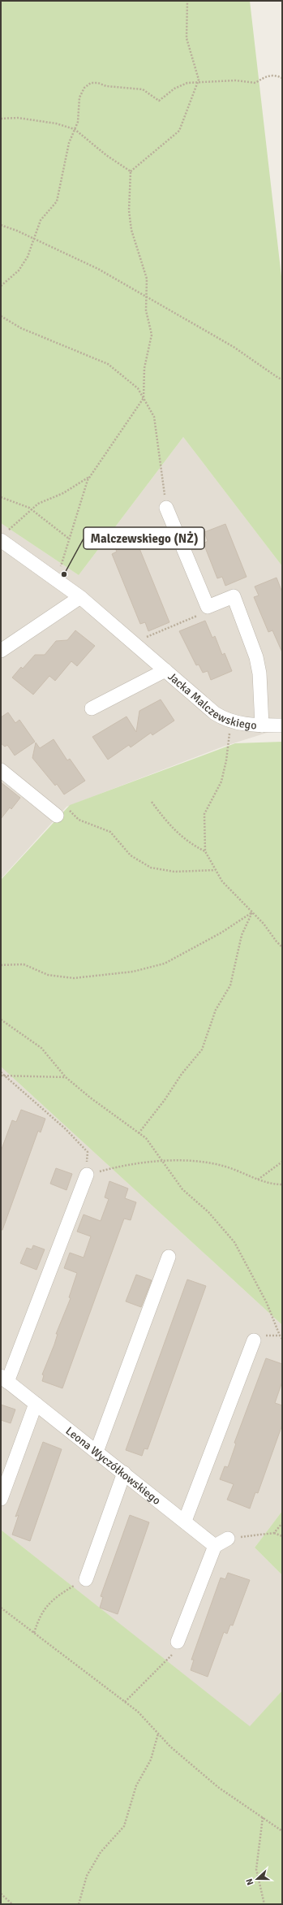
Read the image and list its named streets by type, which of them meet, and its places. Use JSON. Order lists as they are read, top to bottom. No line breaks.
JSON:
{"streets":{"street":["Jacka Malczewskiego","Leona Wyczółkowskiego"]},"places":["Malczewskiego (NŻ)"],"north":"left"}
